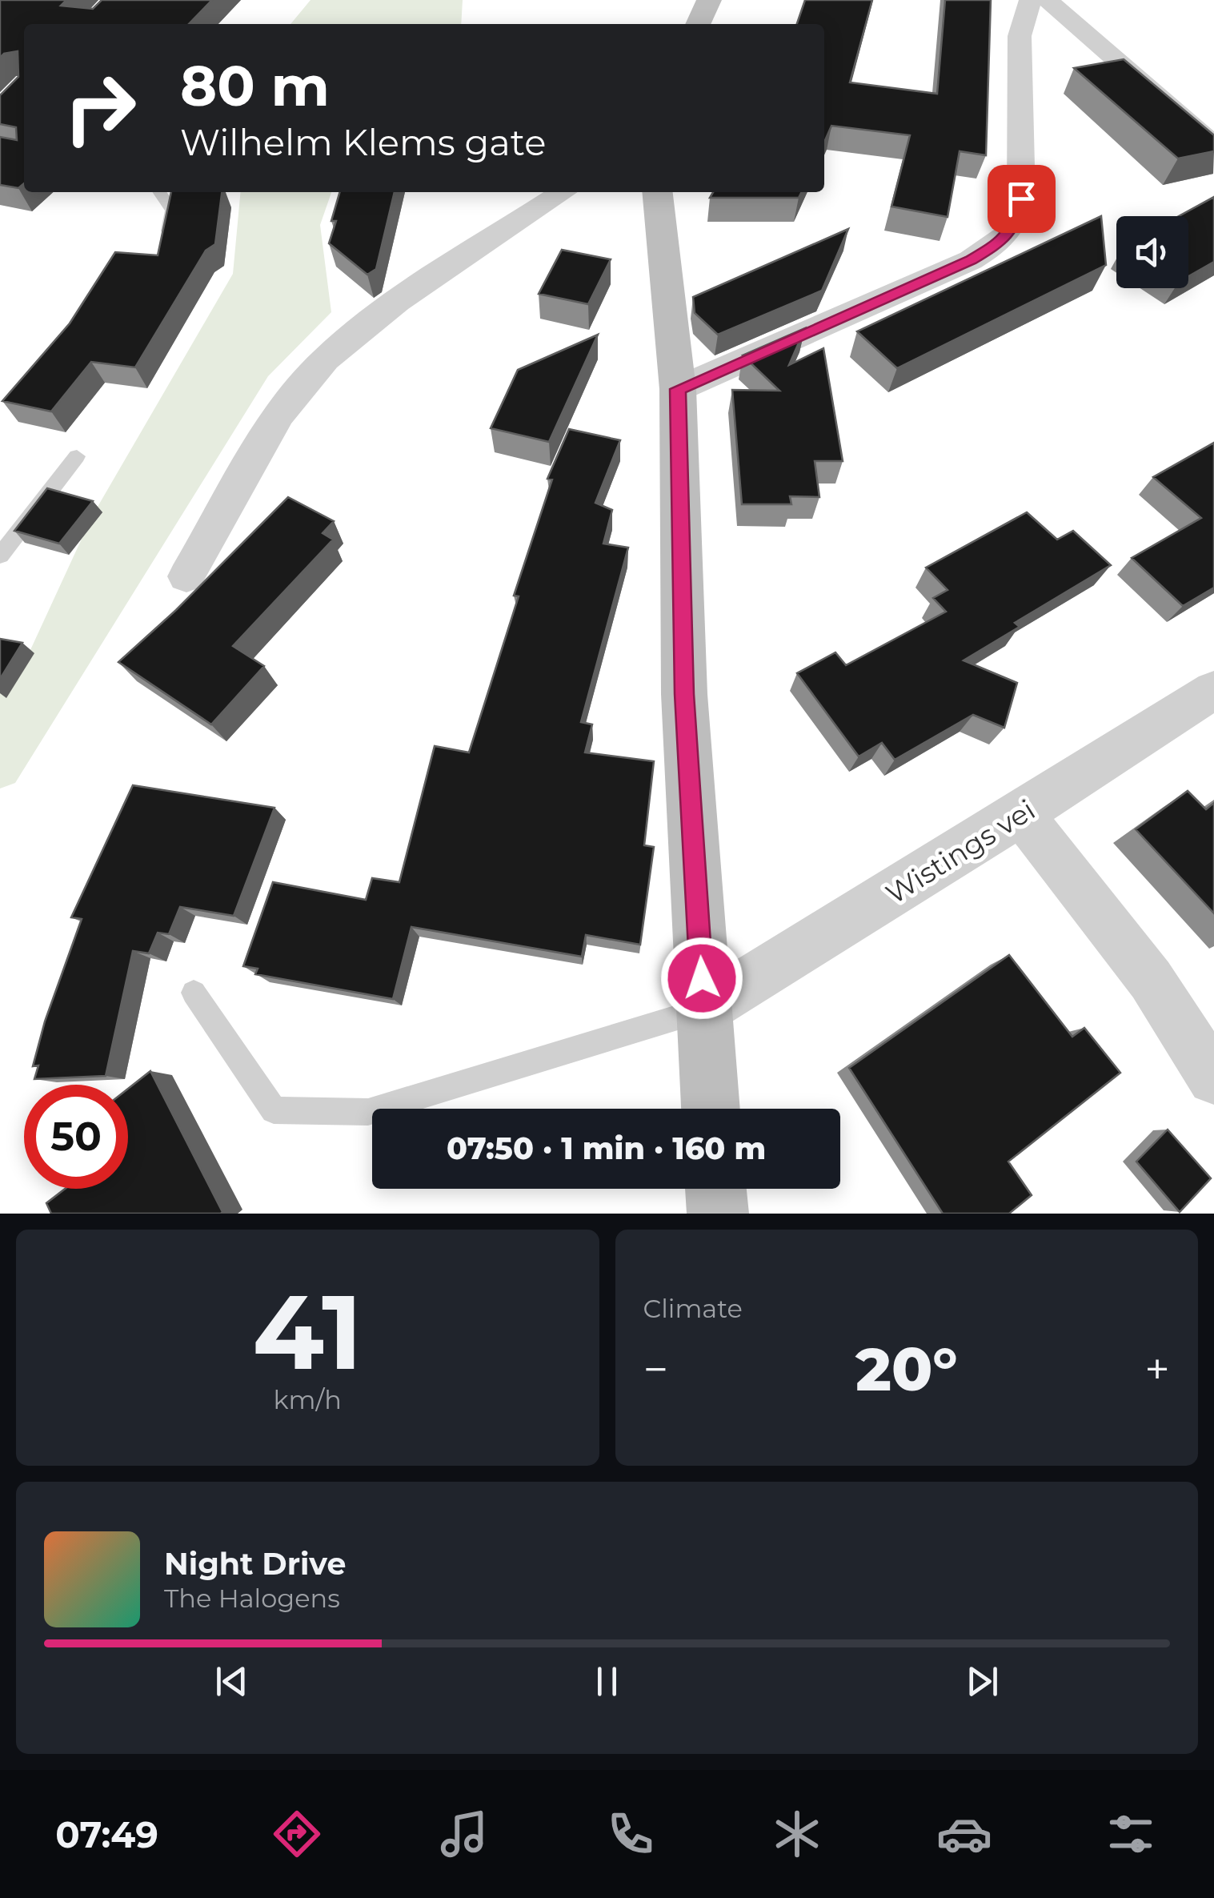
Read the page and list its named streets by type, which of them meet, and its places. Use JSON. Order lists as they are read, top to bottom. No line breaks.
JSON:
{"streets":{"street":["Wistings vei"]},"page":{"turn":["80 m","Wilhelm Klems gate"],"limit":"50","trip":"07:50 · 1 min · 160 m","tile":[["41","km/h"],"Climate"],"heat":["−","20°","+"],"song":["Night Drive","The Halogens"],"tabs":"07:49"}}
